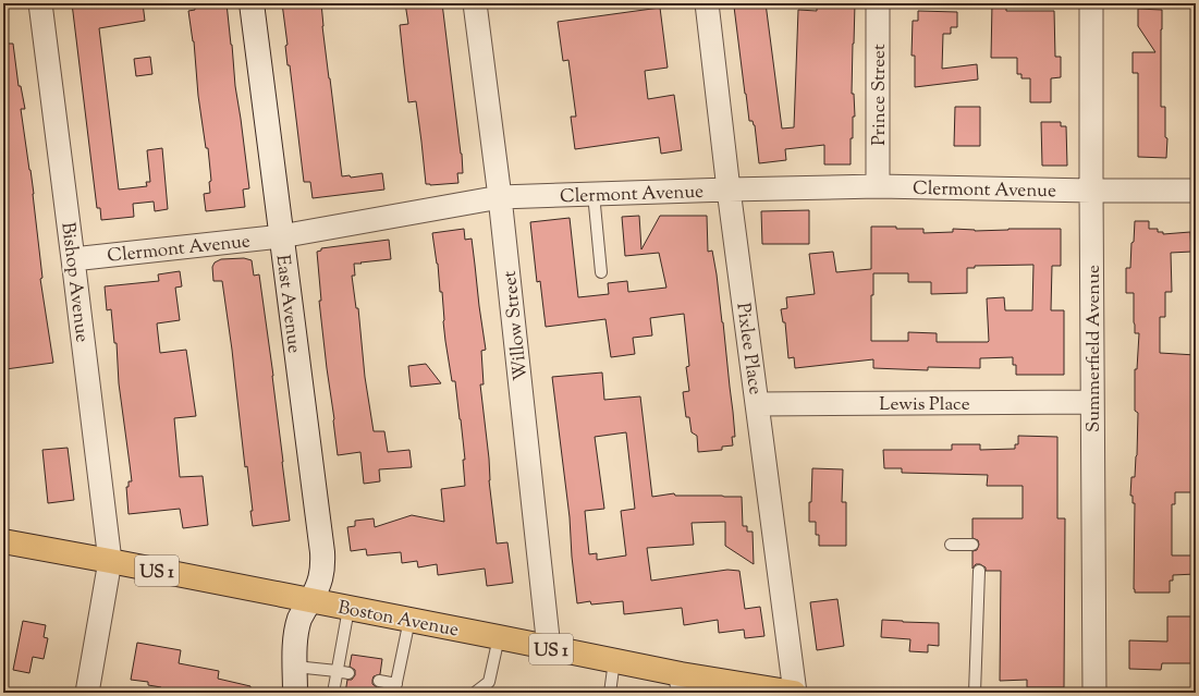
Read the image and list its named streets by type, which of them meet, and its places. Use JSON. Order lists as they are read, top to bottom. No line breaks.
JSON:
{"streets":{"main road":["US 1","Boston Avenue"],"street":["Prince Street","Clermont Avenue","Bishop Avenue","East Avenue","Willow Street","Pixlee Place","Summerfield Avenue","Lewis Place"]},"crossings":[["Prince Street","Clermont Avenue"],["Clermont Avenue","Bishop Avenue"],["Clermont Avenue","East Avenue"],["Clermont Avenue","Willow Street"],["Clermont Avenue","Pixlee Place"],["Clermont Avenue","Summerfield Avenue"],["Bishop Avenue","Boston Avenue"],["East Avenue","Boston Avenue"],["Willow Street","Boston Avenue"],["Pixlee Place","Lewis Place"],["Pixlee Place","Boston Avenue"],["Summerfield Avenue","Lewis Place"]]}
